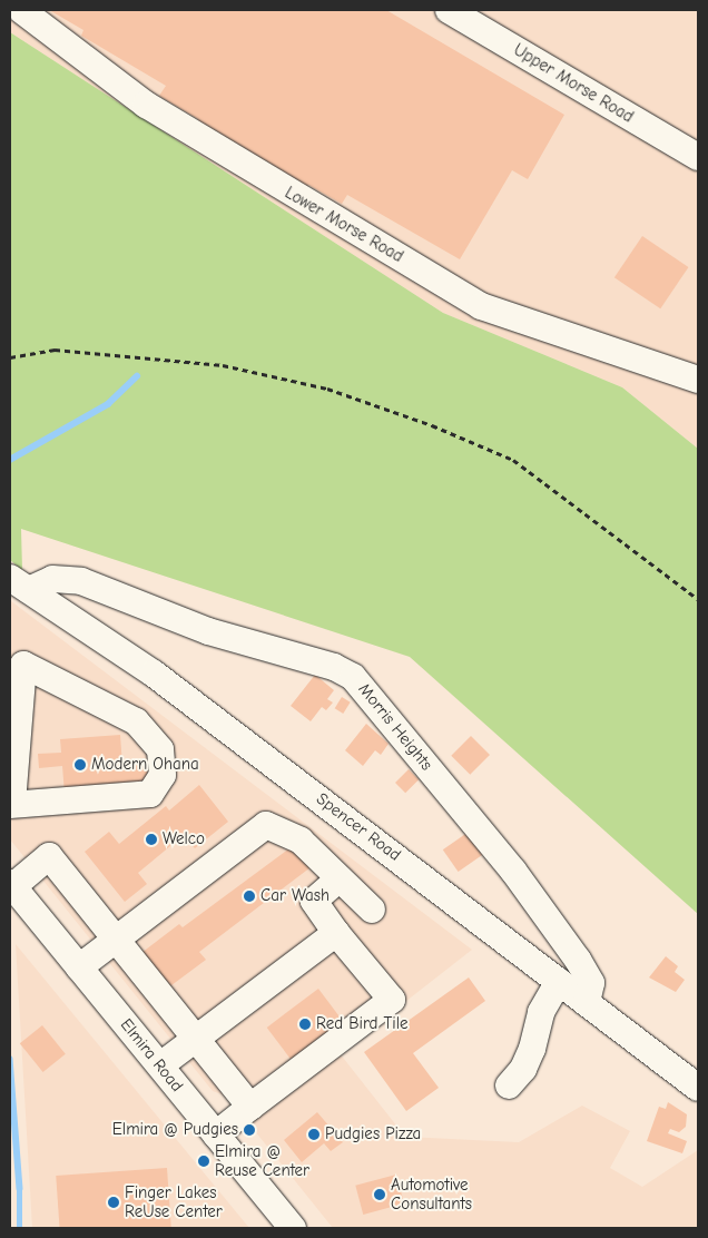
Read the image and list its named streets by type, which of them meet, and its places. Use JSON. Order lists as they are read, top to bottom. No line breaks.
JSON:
{"streets":{"street":["Upper Morse Road","Lower Morse Road","Morris Heights","Spencer Road","Elmira Road"]},"crossings":[["Morris Heights","Spencer Road"]],"places":["Modern Ohana","Welco","Car Wash","Red Bird Tile","Elmira @ Pudgies","Pudgies Pizza","Elmira @ Reuse Center","Automotive Consultants","Finger Lakes ReUse Center"]}
